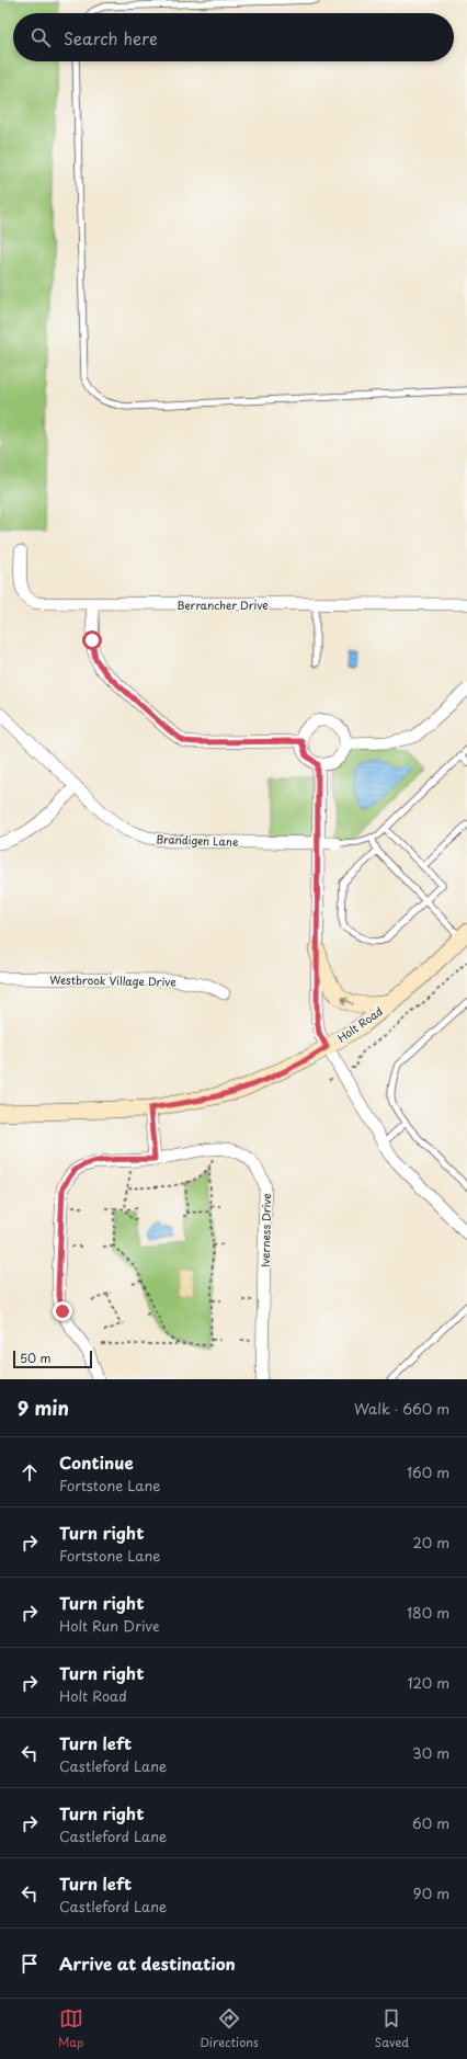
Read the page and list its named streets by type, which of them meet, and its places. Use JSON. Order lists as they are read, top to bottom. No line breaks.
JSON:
{"streets":{"main road":["Holt Road"],"street":["Berrancher Drive","Brandigen Lane","Westbrook Village Drive","Iverness Drive"]},"scale_bar":"50 m","page":{"search":"Search here","scale":"50 m","heading":["9 min","Walk · 660 m"],"list":[["Continue","Fortstone Lane","160 m"],["Turn right","Fortstone Lane","20 m"],["Turn right","Holt Run Drive","180 m"],["Turn right","Holt Road","120 m"],["Turn left","Castleford Lane","30 m"],["Turn right","Castleford Lane","60 m"],["Turn left","Castleford Lane","90 m"],"Arrive at destination"],"nav":["Map","Directions","Saved"]}}
